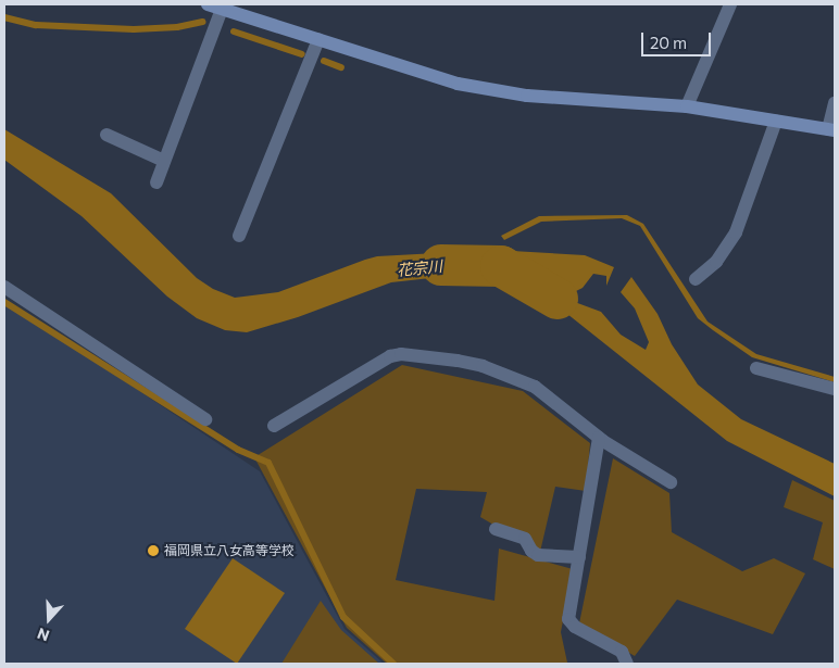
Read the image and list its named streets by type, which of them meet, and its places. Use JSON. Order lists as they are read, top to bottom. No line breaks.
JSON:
{"water":["花宗川"],"places":["福岡県立八女高等学校"],"scale_bar":"20 m","north":"bottom"}
